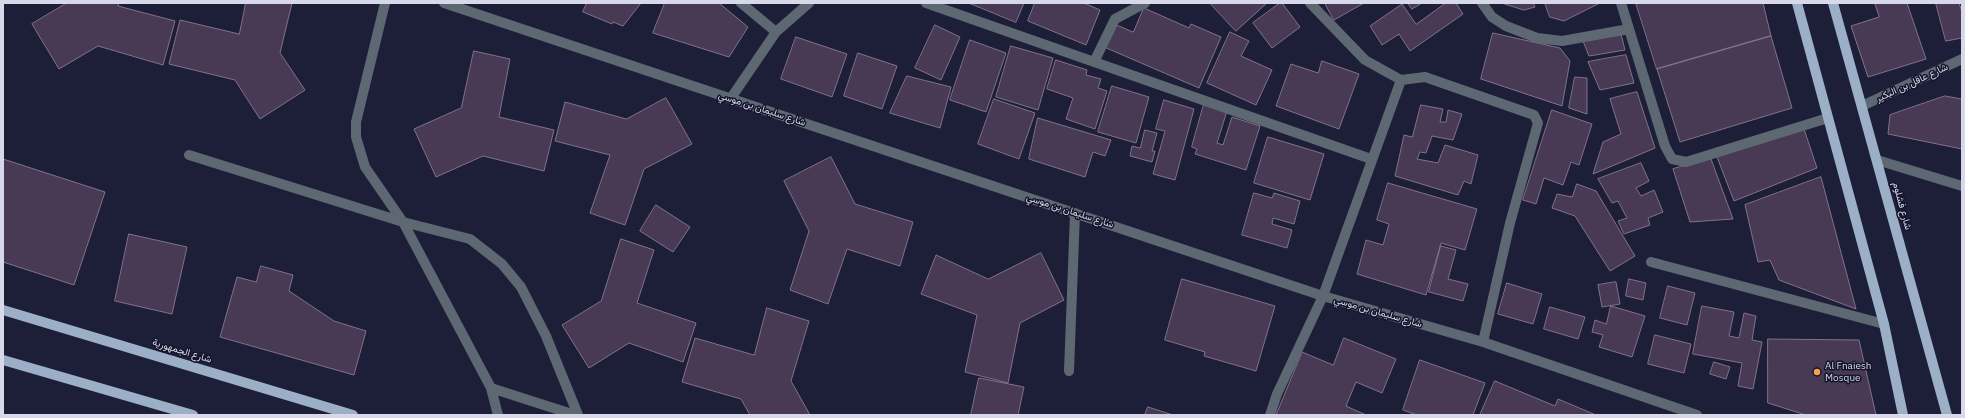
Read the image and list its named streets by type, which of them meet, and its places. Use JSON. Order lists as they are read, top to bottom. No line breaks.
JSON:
{"streets":{"main road":["شارع فشلوم","شارع الجمهورية"],"street":["شارع عاقل بن البكير","شارع سليمان بن موسي"]},"crossings":[["شارع عاقل بن البكير","شارع فشلوم"]],"places":["Al Fnaiesh Mosque"]}
